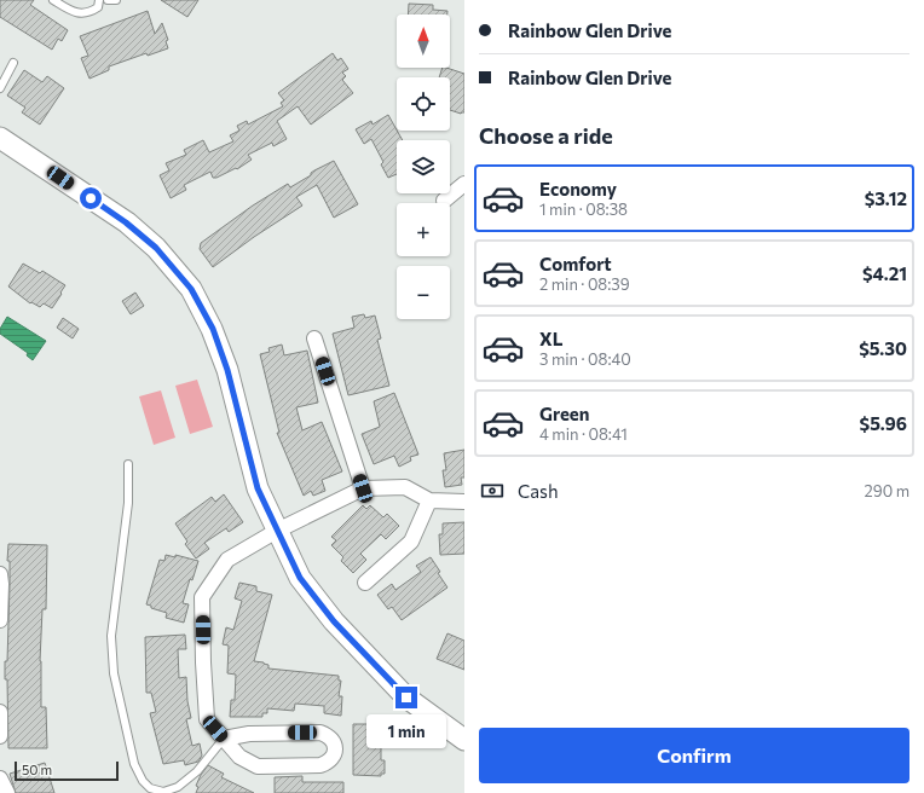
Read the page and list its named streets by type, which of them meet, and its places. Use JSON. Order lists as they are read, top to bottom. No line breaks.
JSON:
{"scale_bar":"50 m","north":"top","page":{"banner":["Rainbow Glen Drive","Rainbow Glen Drive"],"map_buttons":["+","−"],"heading":"Choose a ride","list":[{"name":"Economy","note":"1 min · 08:38","value":"$3.12"},{"name":"Comfort","note":"2 min · 08:39","value":"$4.21"},{"name":"XL","note":"3 min · 08:40","value":"$5.30"},{"name":"Green","note":"4 min · 08:41","value":"$5.96"}],"pay":["Cash","290 m"],"bubble":"1 min","buttons":"Confirm","scale":"50 m"}}
